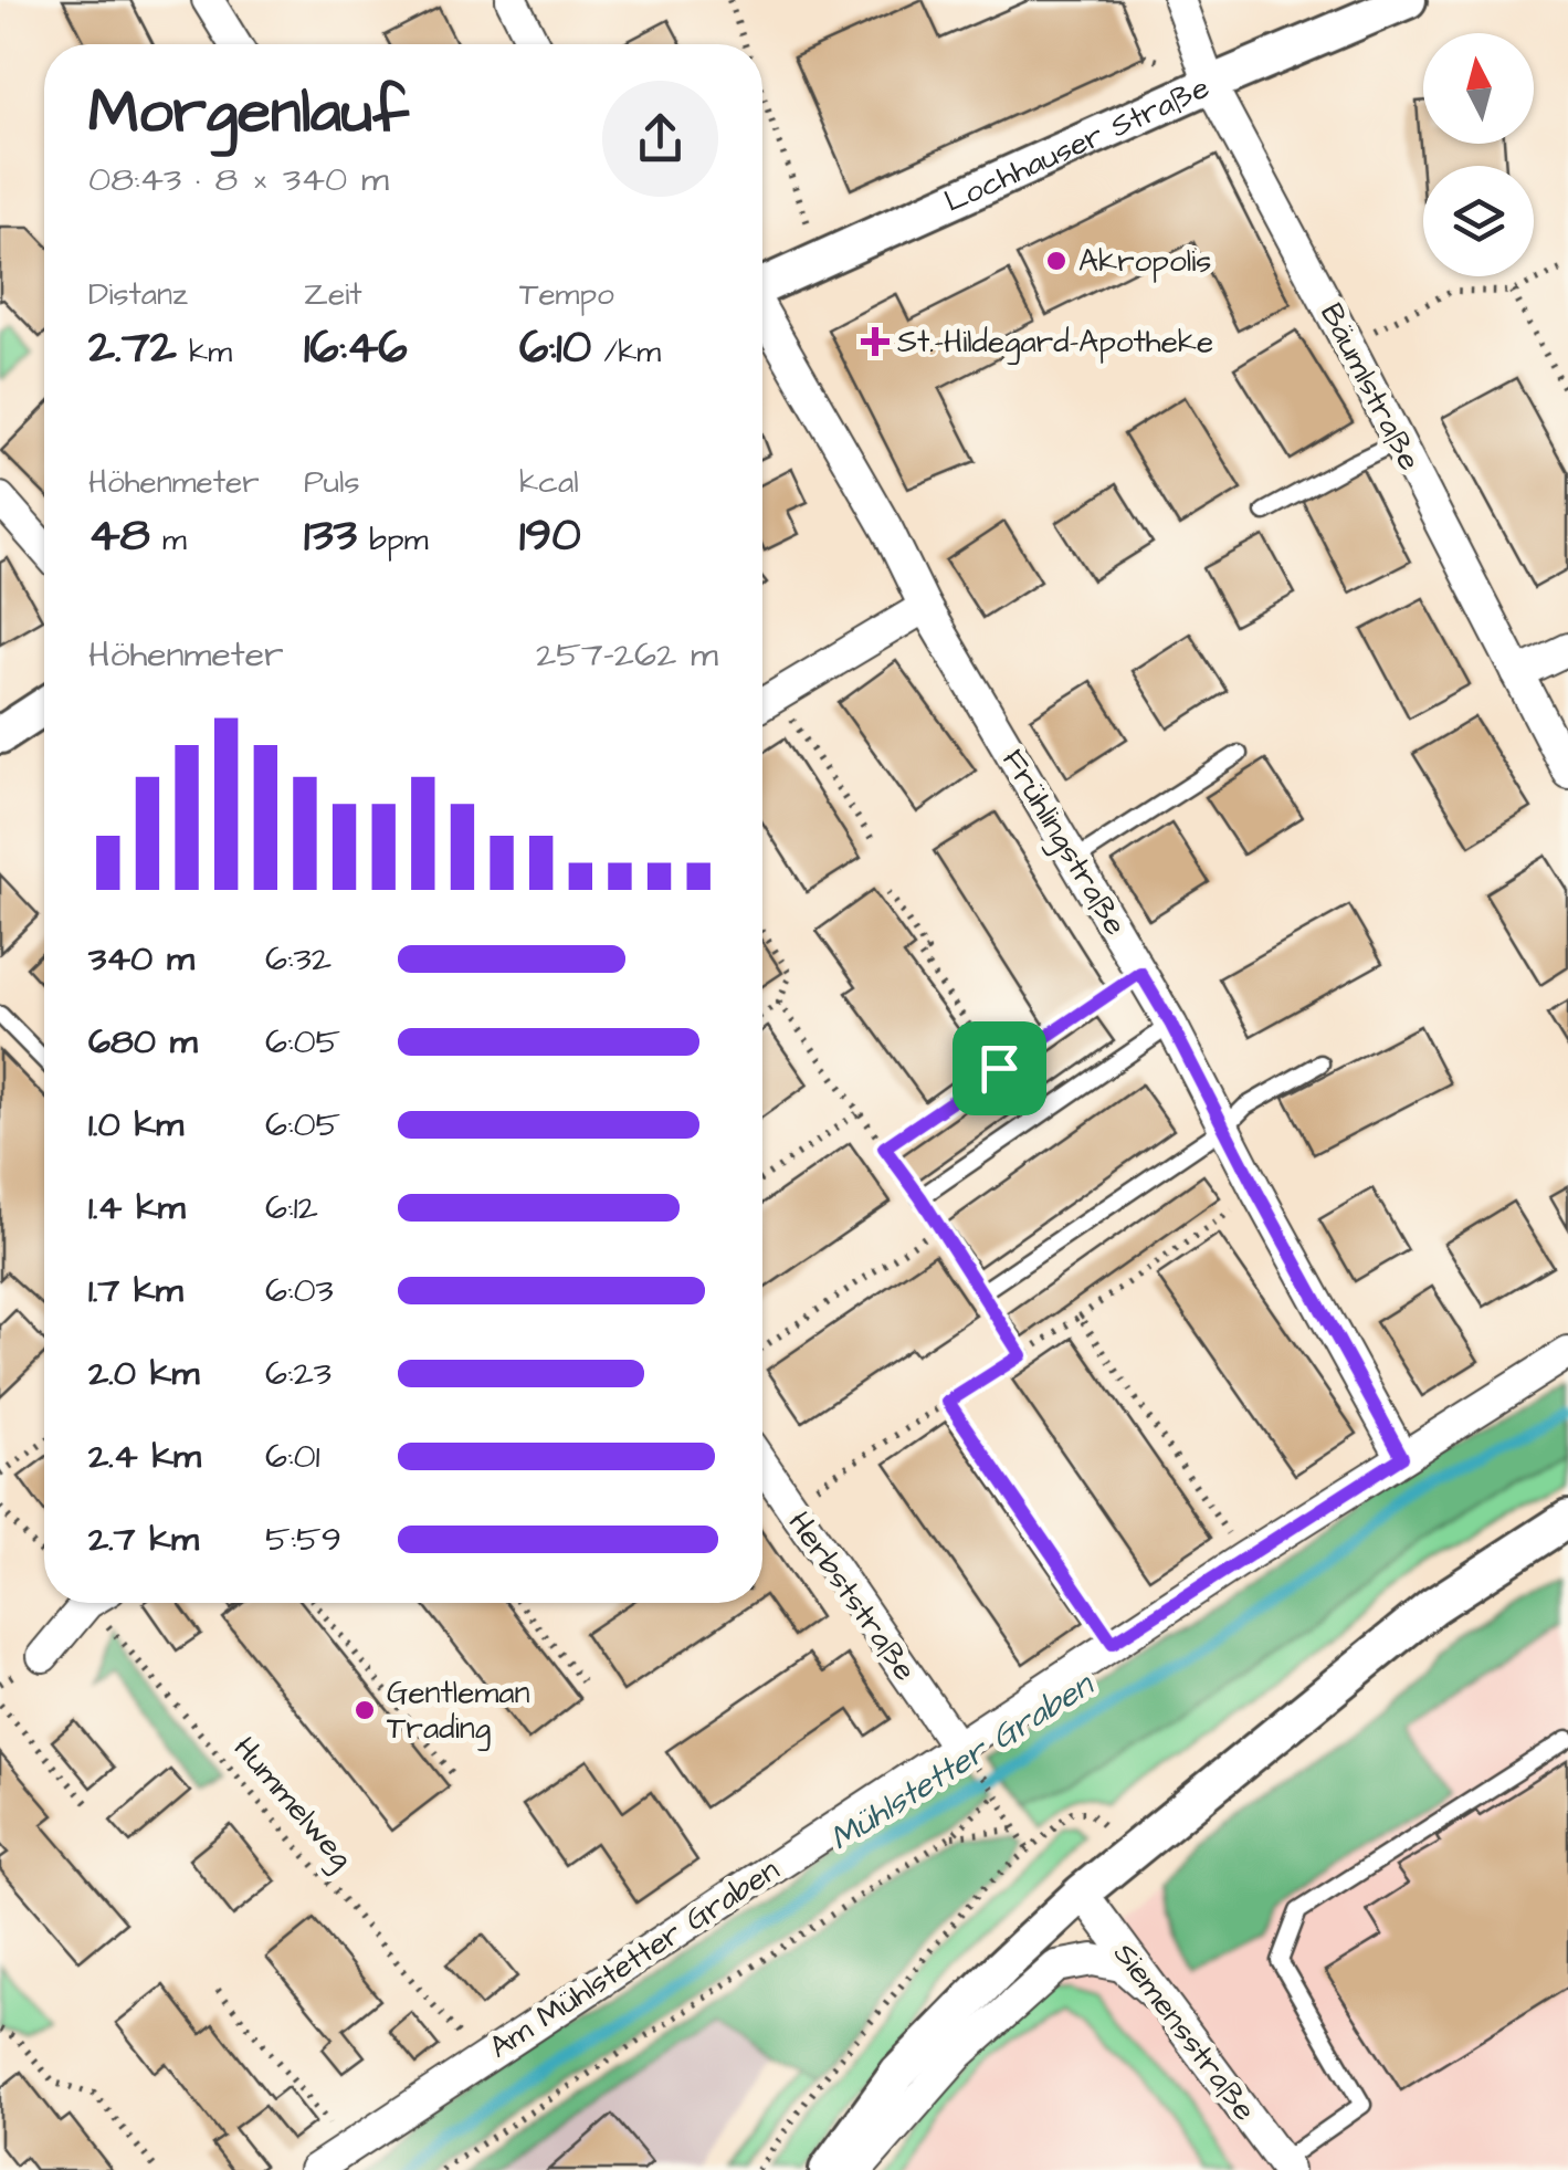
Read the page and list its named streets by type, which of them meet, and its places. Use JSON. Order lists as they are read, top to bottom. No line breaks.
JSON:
{"streets":{"street":["Lochhauser Straße","Bäumlstraße","Frühlingstraße","Herbststraße","Am Mühlstetter Graben","Siemensstraße"],"path":["Hummelweg"]},"crossings":[["Lochhauser Straße","Bäumlstraße"],["Frühlingstraße","Am Mühlstetter Graben"],["Herbststraße","Am Mühlstetter Graben"]],"water":["Mühlstetter Graben"],"places":{"other":["Akropolis","Gentleman Trading"],"health":["St.-Hildegard-Apotheke"]},"north":"top","page":{"heading":["Morgenlauf","08:43 · 8 × 340 m"],"stats":[["Distanz","2.72 km"],["Zeit","16:46"],["Tempo","6:10 /km"],["Höhenmeter","48 m"],["Puls","133 bpm"],["kcal","190"]],"chart":["Höhenmeter","257–262 m"],"list":[{"name":"340 m","note":"6:32"},{"name":"680 m","note":"6:05"},{"name":"1.0 km","note":"6:05"},{"name":"1.4 km","note":"6:12"},{"name":"1.7 km","note":"6:03"},{"name":"2.0 km","note":"6:23"},{"name":"2.4 km","note":"6:01"},{"name":"2.7 km","note":"5:59"}]}}
